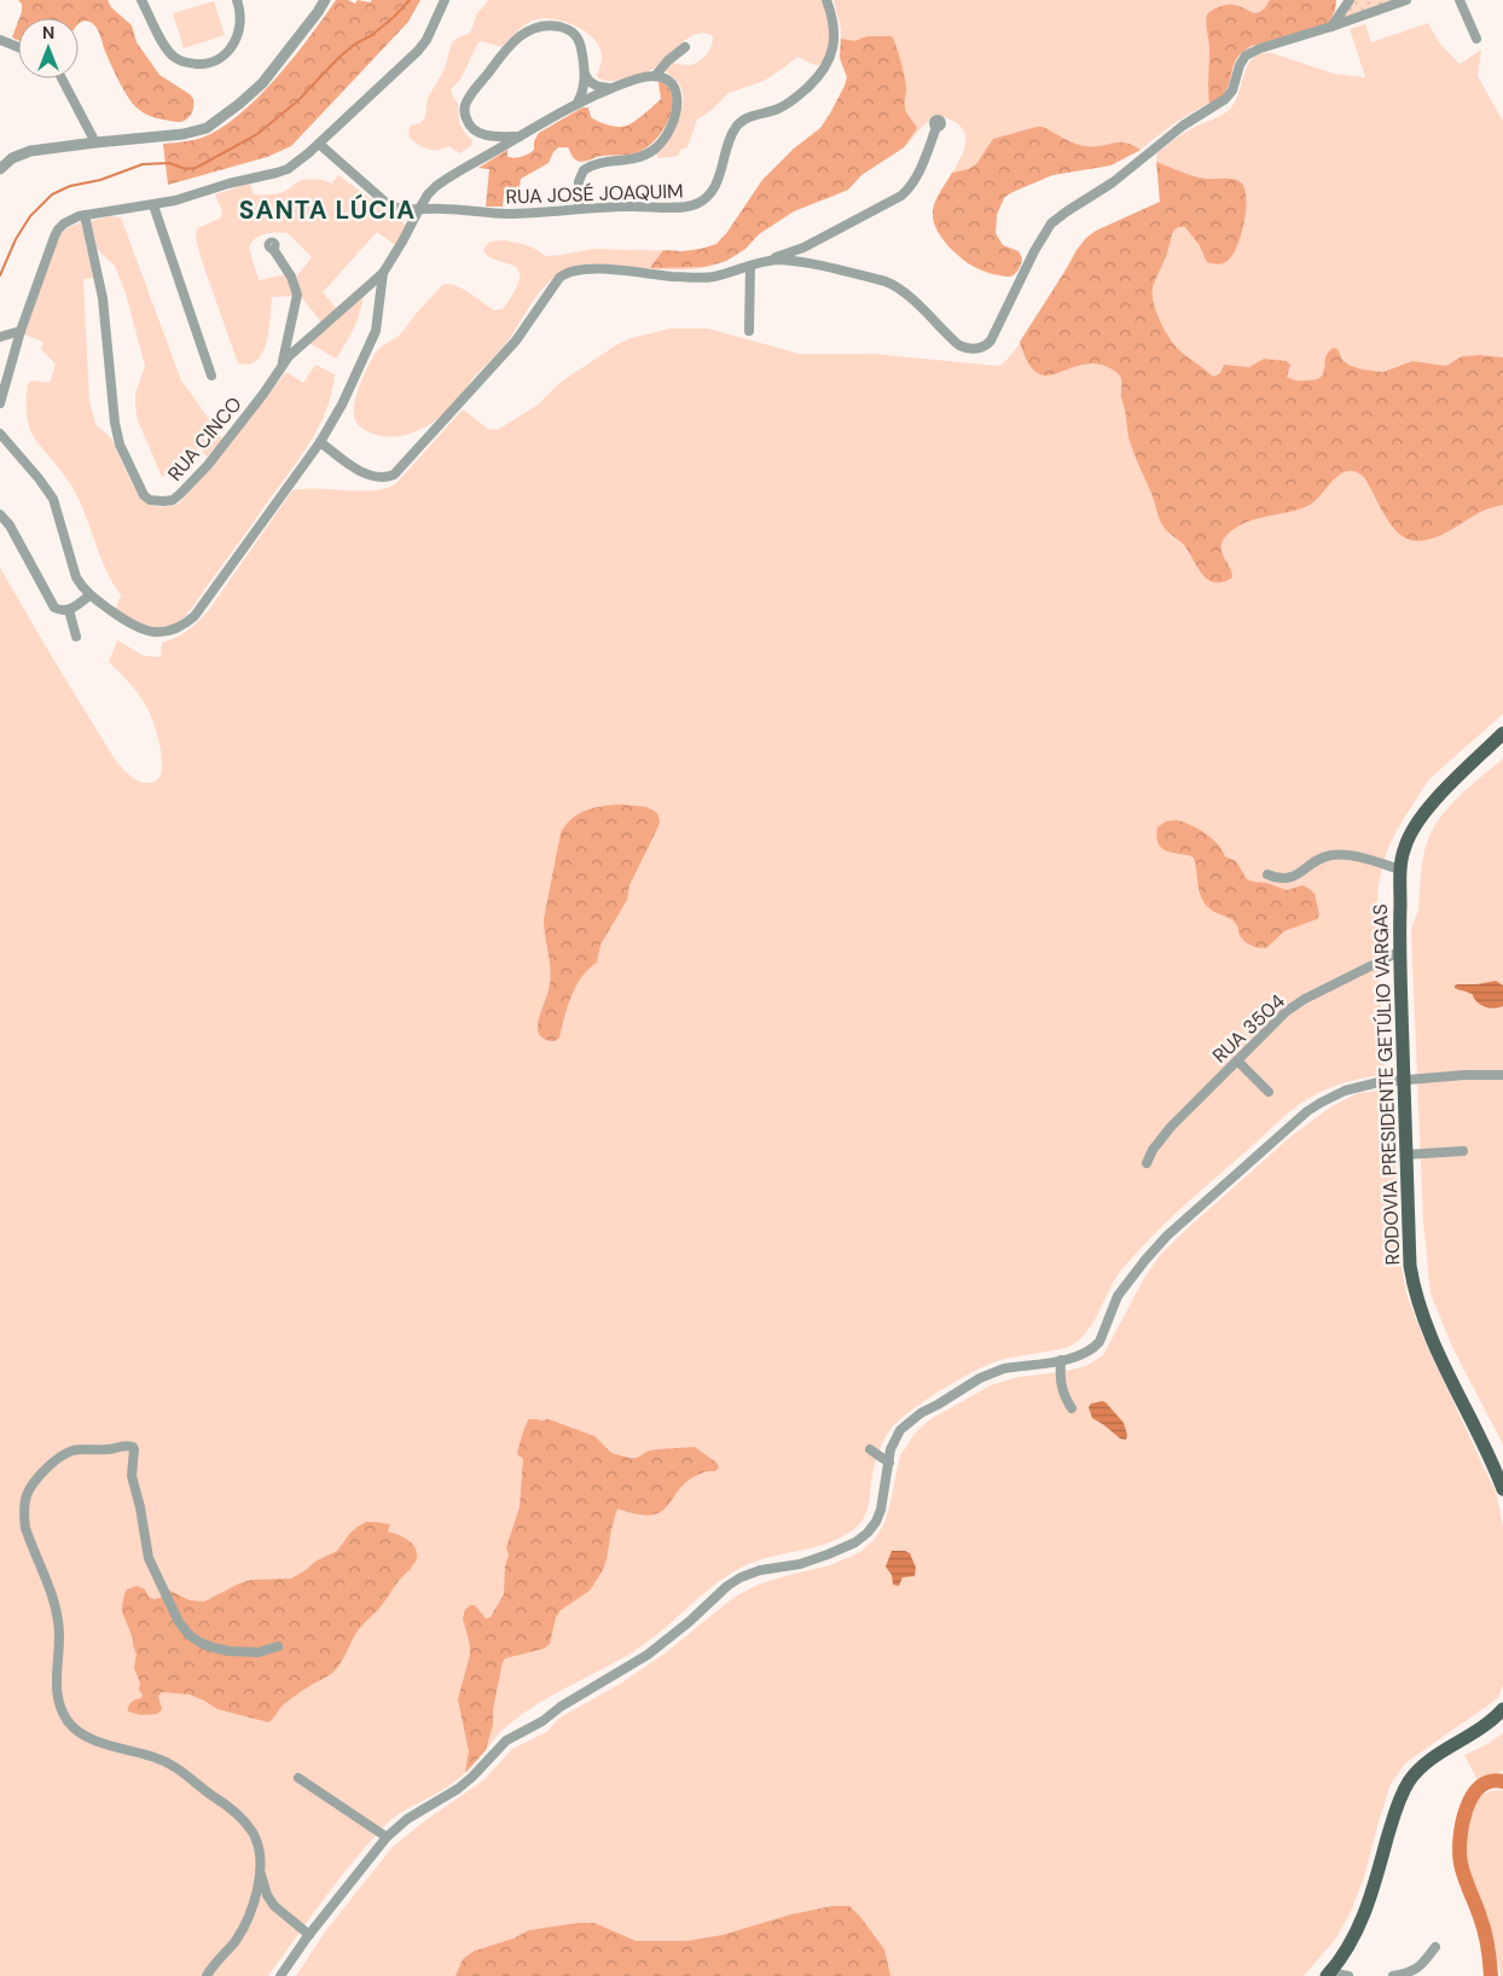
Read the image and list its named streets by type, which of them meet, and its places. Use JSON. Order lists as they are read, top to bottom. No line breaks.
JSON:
{"streets":{"main road":["RODOVIA PRESIDENTE GETÚLIO VARGAS"],"street":["RUA JOSÉ JOAQUIM","RUA CINCO","RUA 3504"]},"crossings":[["RUA 3504","RODOVIA PRESIDENTE GETÚLIO VARGAS"]],"districts":["SANTA LÚCIA"],"north":"top"}
